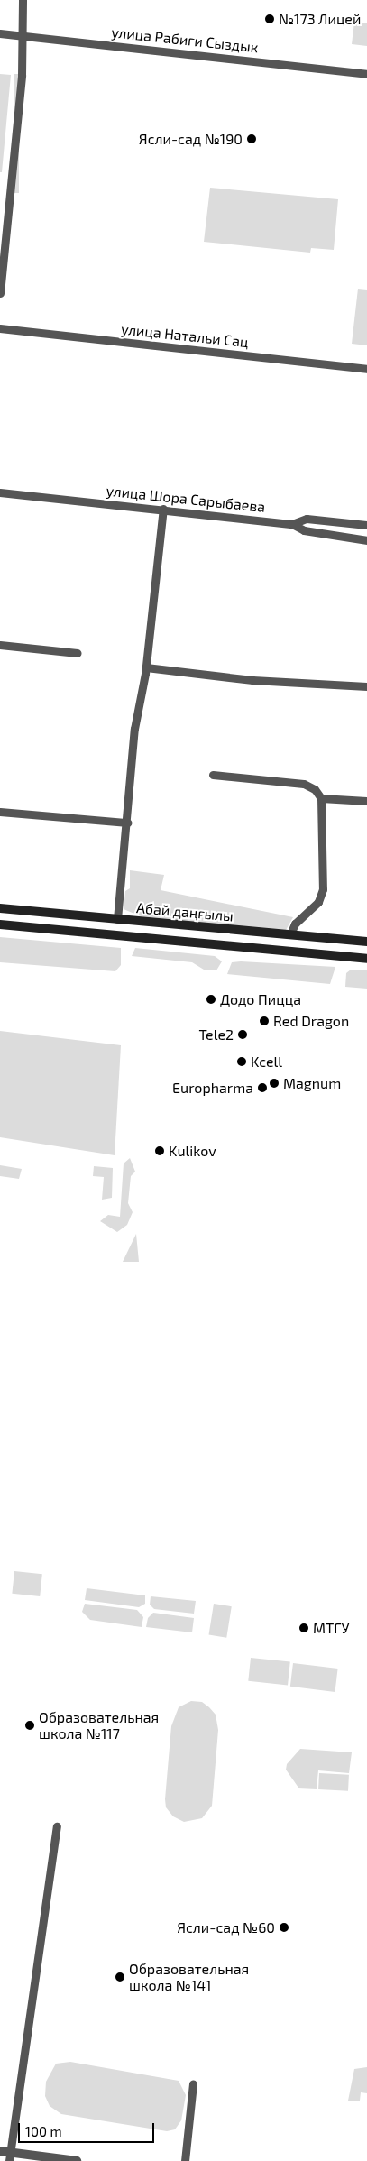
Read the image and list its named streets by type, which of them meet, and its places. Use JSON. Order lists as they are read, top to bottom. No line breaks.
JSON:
{"streets":{"main road":["Абай даңғылы"],"street":["улица Рабиги Сыздык","улица Натальи Сац","улица Шора Сарыбаева"]},"places":["№173 Лицей","Ясли-сад №190","Додо Пицца","Red Dragon","Tele2","Kcell","Magnum","Europharma","Kulikov","МТГУ","Образовательная школа №117","Ясли-сад №60","Образовательная школа №141"],"scale_bar":"100 m"}
